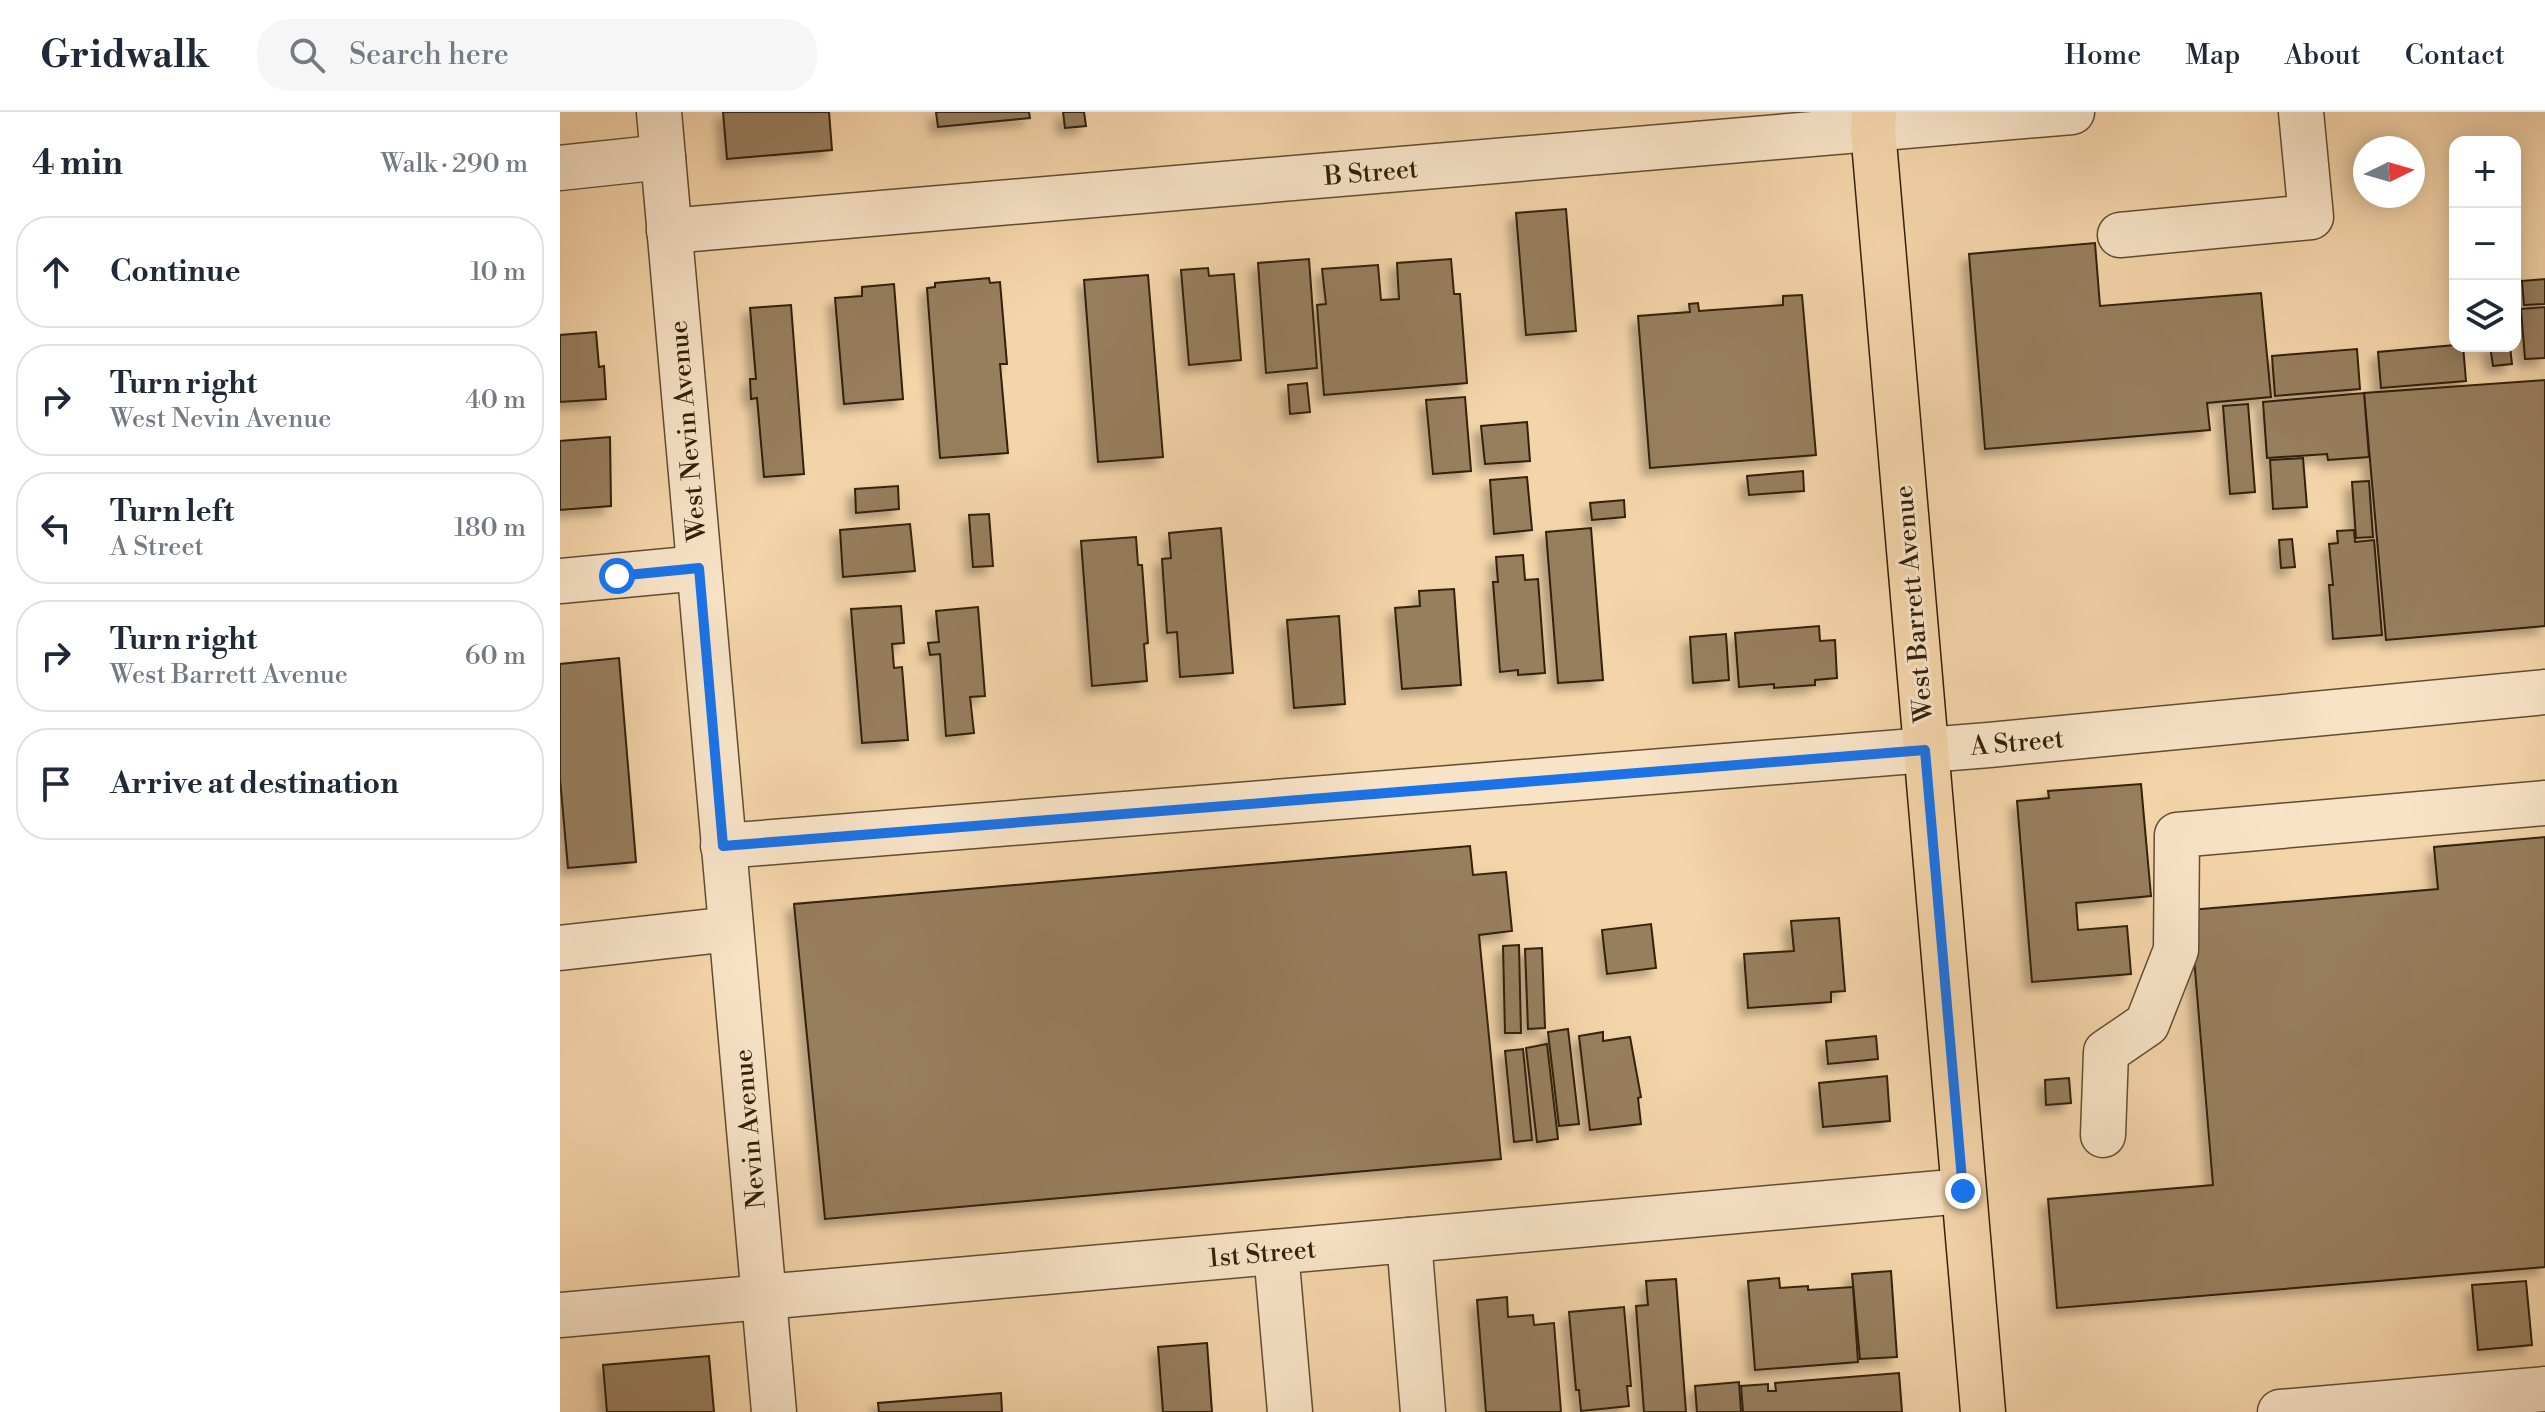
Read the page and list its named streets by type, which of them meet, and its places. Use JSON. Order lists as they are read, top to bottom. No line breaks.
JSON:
{"streets":{"main road":["West Barrett Avenue"],"street":["B Street","West Nevin Avenue","A Street","Nevin Avenue","1st Street"]},"crossings":[["B Street","West Nevin Avenue"],["B Street","West Barrett Avenue"],["West Nevin Avenue","A Street"],["West Nevin Avenue","Nevin Avenue"],["West Barrett Avenue","A Street"],["West Barrett Avenue","1st Street"],["A Street","Nevin Avenue"],["Nevin Avenue","1st Street"]],"north":"right","page":{"header":"Gridwalk","search":"Search here","nav":["Home","Map","About","Contact"],"heading":["4 min","Walk · 290 m"],"map_buttons":["+","−"],"list":[["Continue","10 m"],["Turn right","West Nevin Avenue","40 m"],["Turn left","A Street","180 m"],["Turn right","West Barrett Avenue","60 m"],"Arrive at destination"]}}
